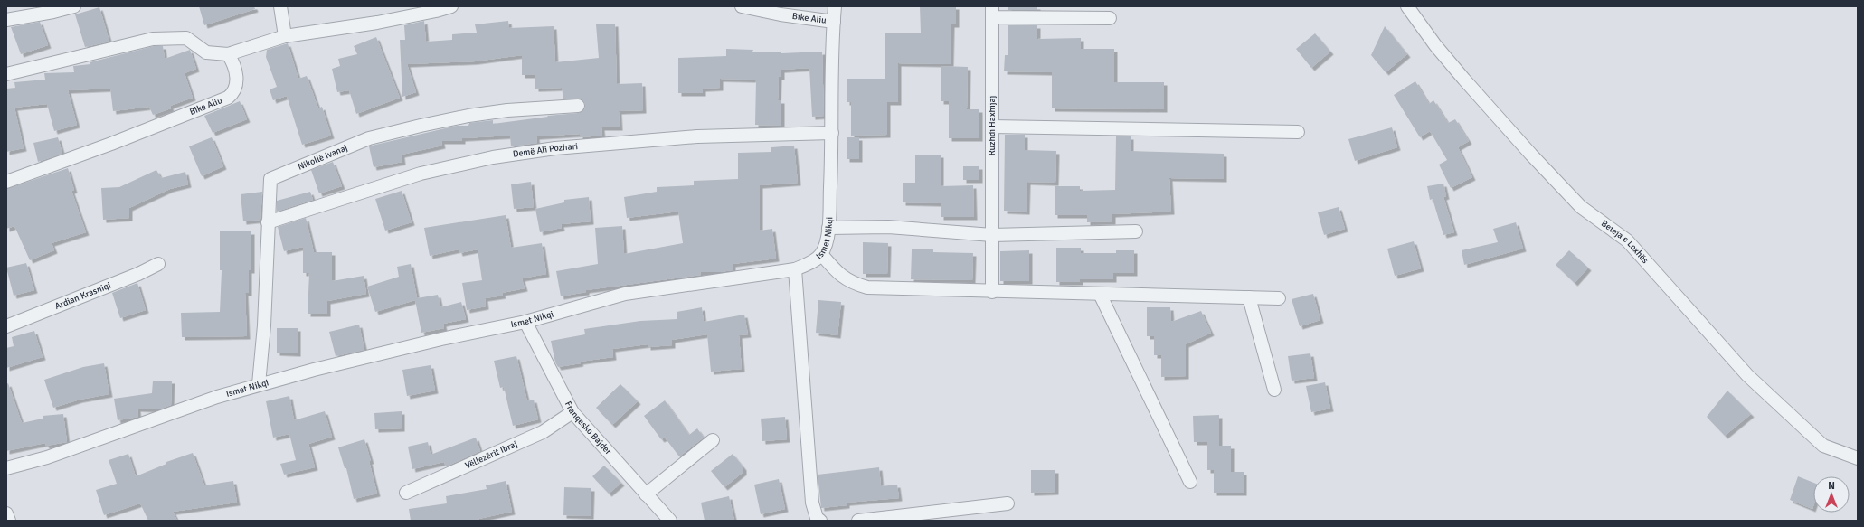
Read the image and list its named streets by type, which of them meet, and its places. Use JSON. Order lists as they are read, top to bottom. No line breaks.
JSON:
{"streets":{"street":["Bike Aliu","Ruzhdi Haxhijaj","Demë Ali Pozhari","Nikollë Ivanaj","Ismet Nikqi","Beteja e Loxhës","Ardian Krasniqi","Franqesko Bajder","Vëllezërit Ibraj"]},"crossings":[["Bike Aliu","Ismet Nikqi"],["Demë Ali Pozhari","Nikollë Ivanaj"],["Demë Ali Pozhari","Ismet Nikqi"],["Nikollë Ivanaj","Ismet Nikqi"],["Ismet Nikqi","Franqesko Bajder"],["Franqesko Bajder","Vëllezërit Ibraj"]],"north":"top"}
